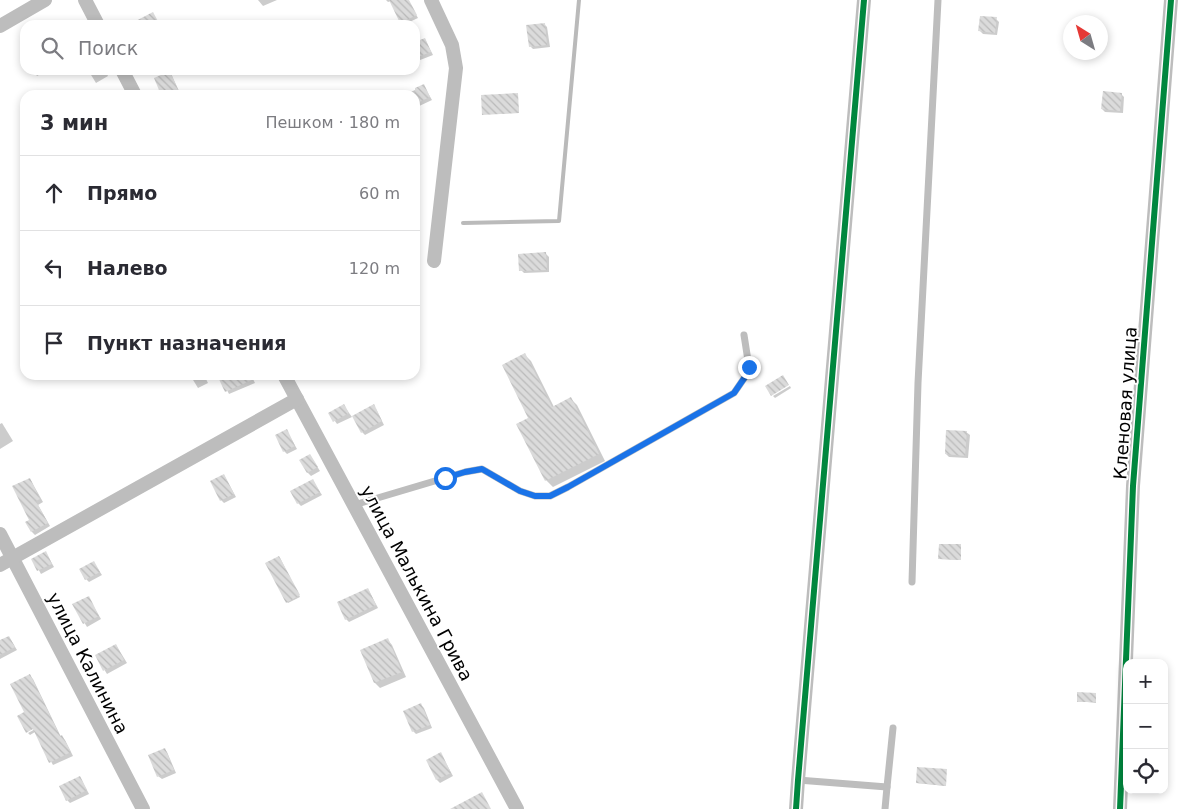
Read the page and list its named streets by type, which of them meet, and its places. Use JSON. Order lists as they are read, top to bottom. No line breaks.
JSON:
{"streets":{"street":["Кленовая улица","улица Малькина Грива","улица Калинина"]},"north":"top left","page":{"search":"Поиск","heading":["3 мин","Пешком · 180 m"],"list":[["Прямо","60 m"],["Налево","120 m"],"Пункт назначения"],"map_buttons":["+","−"]}}
